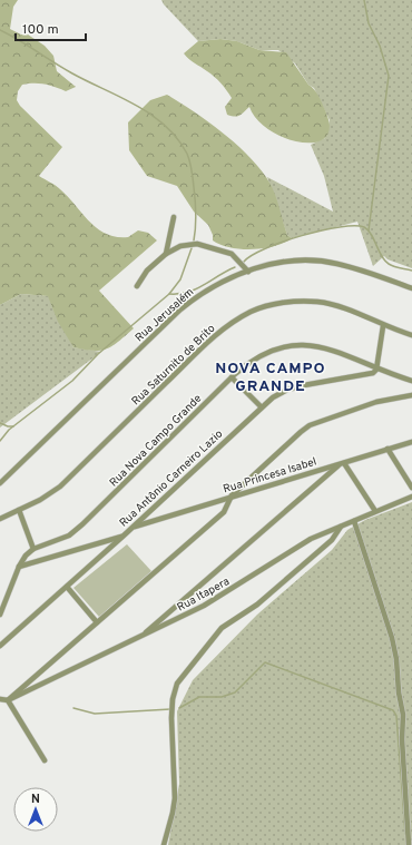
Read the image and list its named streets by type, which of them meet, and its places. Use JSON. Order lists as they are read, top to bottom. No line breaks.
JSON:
{"streets":{"street":["Rua Jerusalém","Rua Saturnito de Brito","Rua Nova Campo Grande","Rua Princesa Isabel","Rua Antônio Carneiro Lazio","Rua Itapera"]},"crossings":[["Rua Nova Campo Grande","Rua Antônio Carneiro Lazio"],["Rua Princesa Isabel","Rua Antônio Carneiro Lazio"]],"districts":["NOVA CAMPO GRANDE"],"scale_bar":"100 m","north":"top"}
